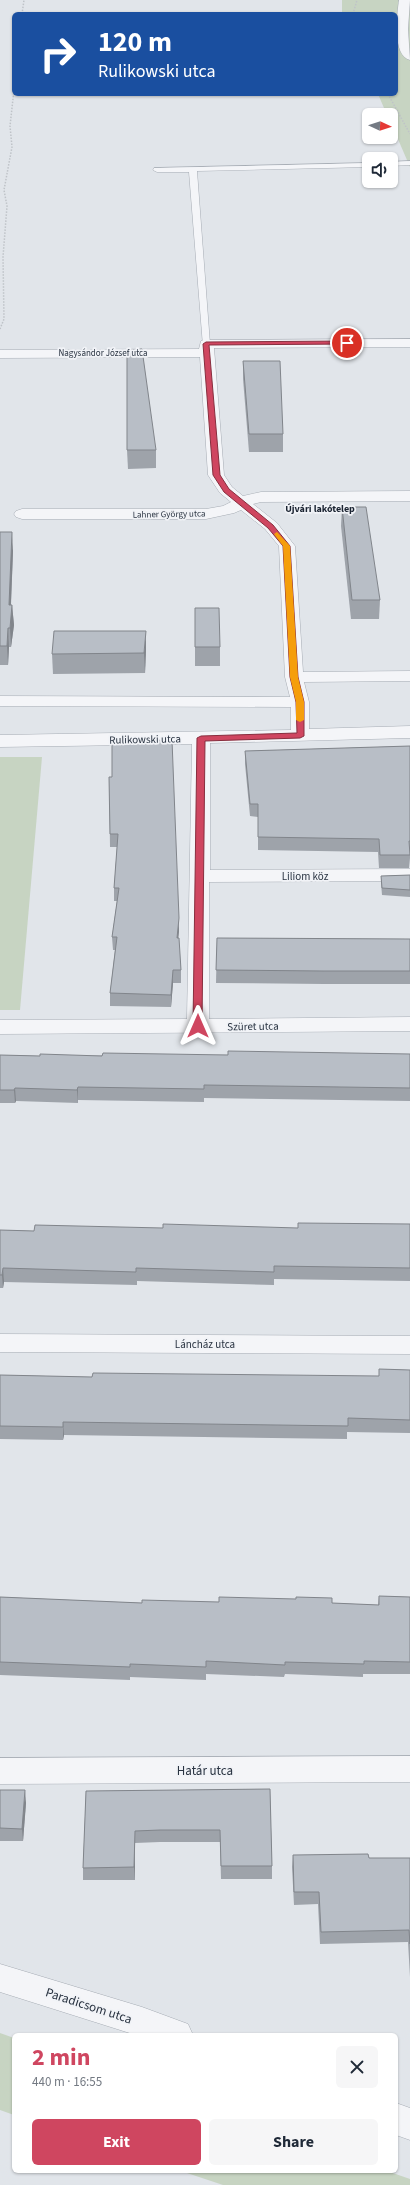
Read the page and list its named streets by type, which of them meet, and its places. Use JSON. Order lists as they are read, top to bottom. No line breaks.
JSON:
{"streets":{"street":["Nagysándor József utca","Lahner György utca","Rulikowski utca","Liliom köz","Szüret utca","Láncház utca","Határ utca","Paradicsom utca"]},"districts":["Újvári lakótelep"],"north":"right","page":{"turn":["120 m","Rulikowski utca"],"heading":["2 min","440 m · 16:55"],"buttons":["Exit","Share"]}}
